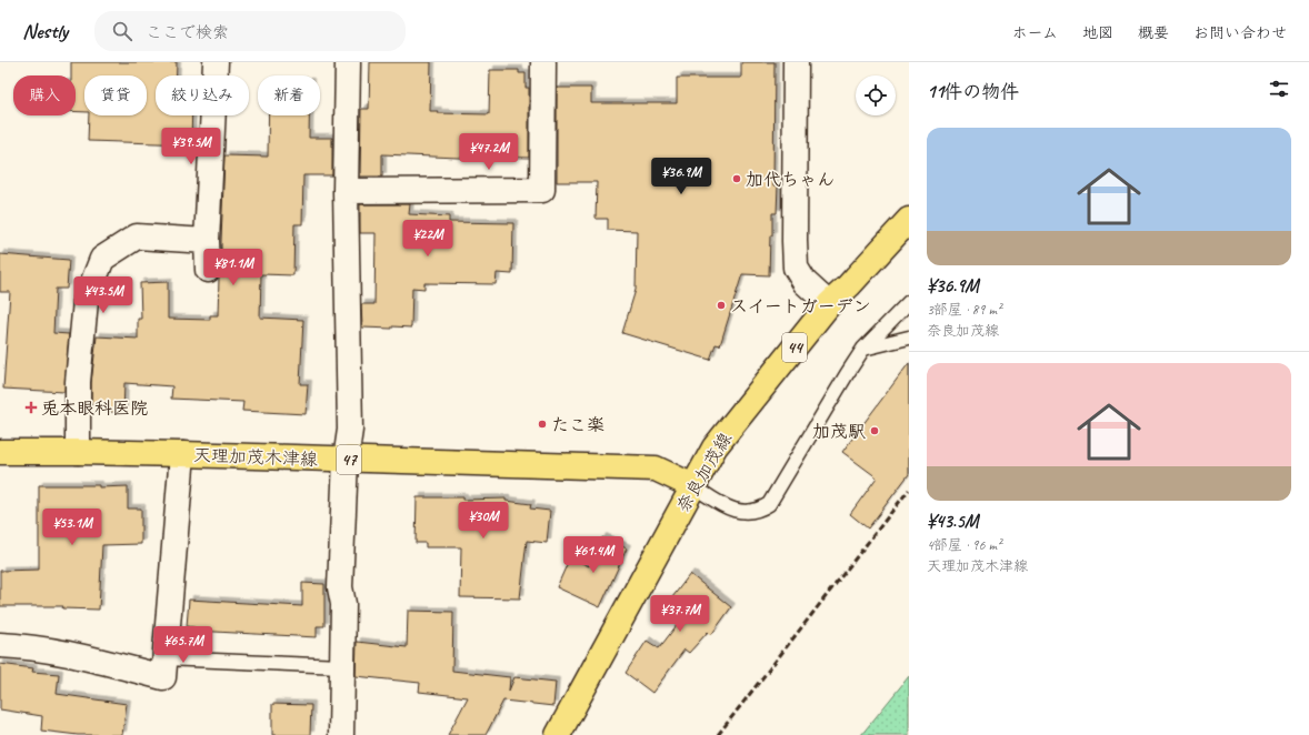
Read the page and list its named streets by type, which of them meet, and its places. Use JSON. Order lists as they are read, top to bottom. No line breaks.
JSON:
{"streets":{"main road":["44","天理加茂木津線","47","奈良加茂線"]},"crossings":[["天理加茂木津線","奈良加茂線"]],"places":{"other":["加代ちゃん","スイートガーデン","たこ楽","加茂駅"],"health":["兎本眼科医院"]},"page":{"header":"Nestly","search":"ここで検索","nav":["ホーム","地図","概要","お問い合わせ"],"heading":"11件の物件","chip":["購入","賃貸","絞り込み","新着"],"list":[{"name":"¥36.9M","note":"3部屋 · 89 m² · 奈良加茂線"},{"name":"¥43.5M","note":"4部屋 · 96 m² · 天理加茂木津線"}],"price":["¥39.5M","¥47.2M","¥36.9M","¥22M","¥81.1M","¥43.5M","¥30M","¥53.1M","¥61.4M","¥37.7M","¥65.7M"]}}
